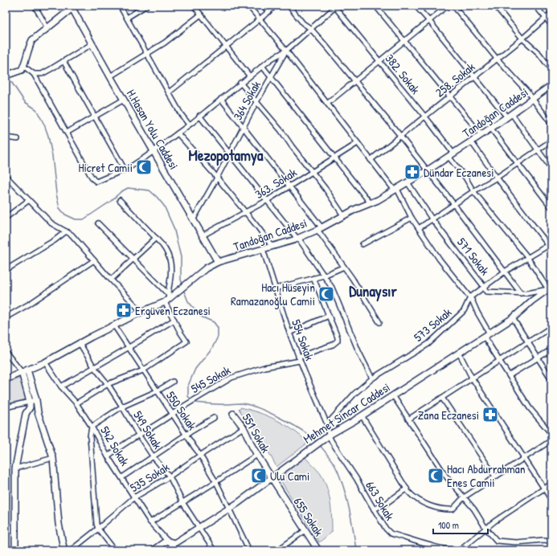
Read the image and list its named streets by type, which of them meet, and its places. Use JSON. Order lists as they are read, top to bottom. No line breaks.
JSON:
{"streets":{"street":["382. Sokak","258. Sokak","364 Sokak","Tandoğan Caddesi","H.Hasan Yolu Caddesi","363. Sokak","571 Sokak","573 Sokak","554 Sokak","545 Sokak","550 Sokak","Mehmet Sincar Caddesi","549 Sokak","551 Sokak","542 Sokak","535 Sokak","663 Sokak","655 Sokak"]},"crossings":[["382. Sokak","258. Sokak"],["382. Sokak","364 Sokak"],["382. Sokak","Tandoğan Caddesi"],["382. Sokak","571 Sokak"],["382. Sokak","573 Sokak"],["382. Sokak","Mehmet Sincar Caddesi"],["364 Sokak","H.Hasan Yolu Caddesi"],["Tandoğan Caddesi","H.Hasan Yolu Caddesi"],["Tandoğan Caddesi","571 Sokak"],["Tandoğan Caddesi","554 Sokak"],["Tandoğan Caddesi","550 Sokak"],["Tandoğan Caddesi","549 Sokak"],["Tandoğan Caddesi","542 Sokak"],["H.Hasan Yolu Caddesi","363. Sokak"],["571 Sokak","573 Sokak"],["571 Sokak","Mehmet Sincar Caddesi"],["573 Sokak","554 Sokak"],["554 Sokak","545 Sokak"],["554 Sokak","Mehmet Sincar Caddesi"],["554 Sokak","663 Sokak"],["545 Sokak","550 Sokak"],["545 Sokak","549 Sokak"],["545 Sokak","542 Sokak"],["550 Sokak","Mehmet Sincar Caddesi"],["550 Sokak","535 Sokak"],["Mehmet Sincar Caddesi","549 Sokak"],["Mehmet Sincar Caddesi","551 Sokak"],["Mehmet Sincar Caddesi","542 Sokak"],["Mehmet Sincar Caddesi","663 Sokak"],["Mehmet Sincar Caddesi","655 Sokak"],["549 Sokak","535 Sokak"],["551 Sokak","535 Sokak"],["551 Sokak","655 Sokak"],["542 Sokak","535 Sokak"]],"districts":["Mezopotamya","Dunaysır"],"places":{"mosque":["Hicret Camii","Hacı Hüseyin Ramazanoğlu Camii","Ulu Cami","Hacı Abdurrahman Enes Camii"],"pharmacy":["Dündar Eczanesi","Ergüven Eczanesi","Zana Eczanesi"]},"scale_bar":"100 m"}
